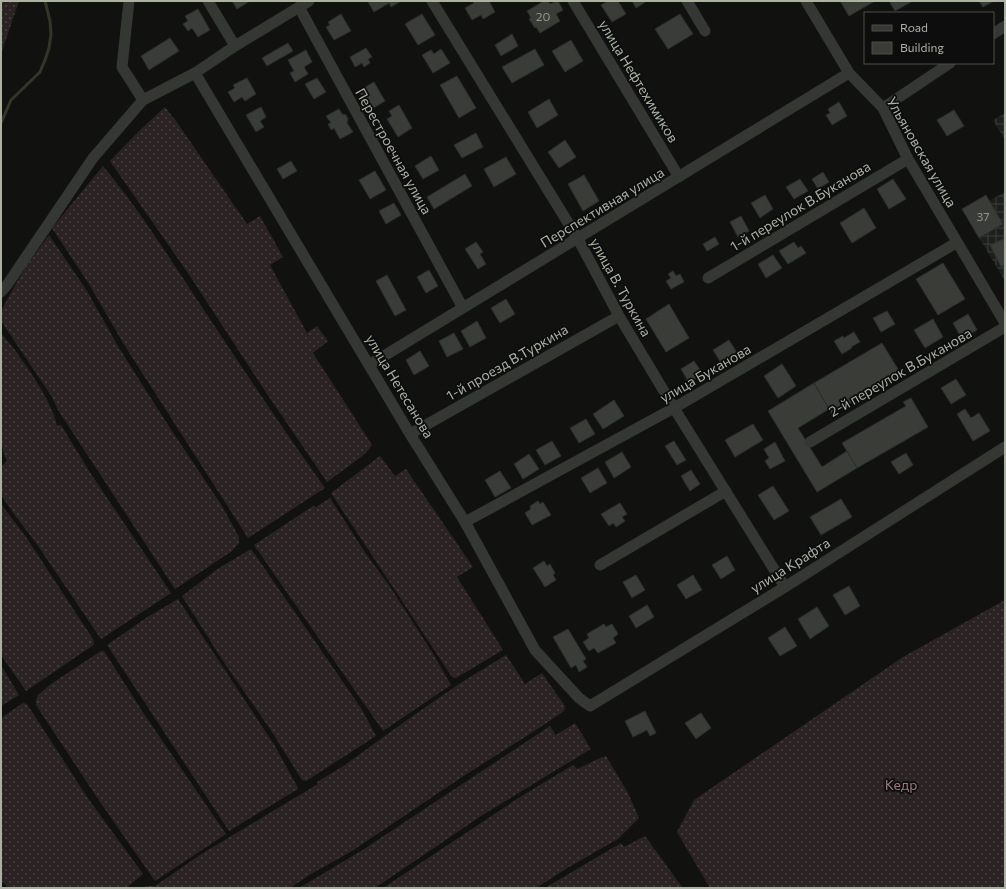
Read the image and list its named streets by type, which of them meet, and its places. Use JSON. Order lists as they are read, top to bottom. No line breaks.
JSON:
{"streets":{"street":["улица Нефтехимиков","Перестроечная улица","Ульяновская улица","1-й переулок В.Буканова","Перспективная улица","улица В. Туркина","1-й проезд В.Туркина","2-й переулок В.Буканова","улица Буканова","улица Нетесанова","улица Крафта"]},"crossings":[["улица Нефтехимиков","Перспективная улица"],["Перестроечная улица","Перспективная улица"],["Ульяновская улица","1-й переулок В.Буканова"],["Ульяновская улица","Перспективная улица"],["Ульяновская улица","улица Буканова"],["Перспективная улица","улица В. Туркина"],["Перспективная улица","улица Нетесанова"],["улица В. Туркина","1-й проезд В.Туркина"],["улица В. Туркина","улица Буканова"],["улица В. Туркина","улица Крафта"],["1-й проезд В.Туркина","улица Нетесанова"],["улица Буканова","улица Нетесанова"],["улица Нетесанова","улица Крафта"]],"parks":["Кедр"],"house_numbers":["20","37"],"legend":["Road","Building"]}
